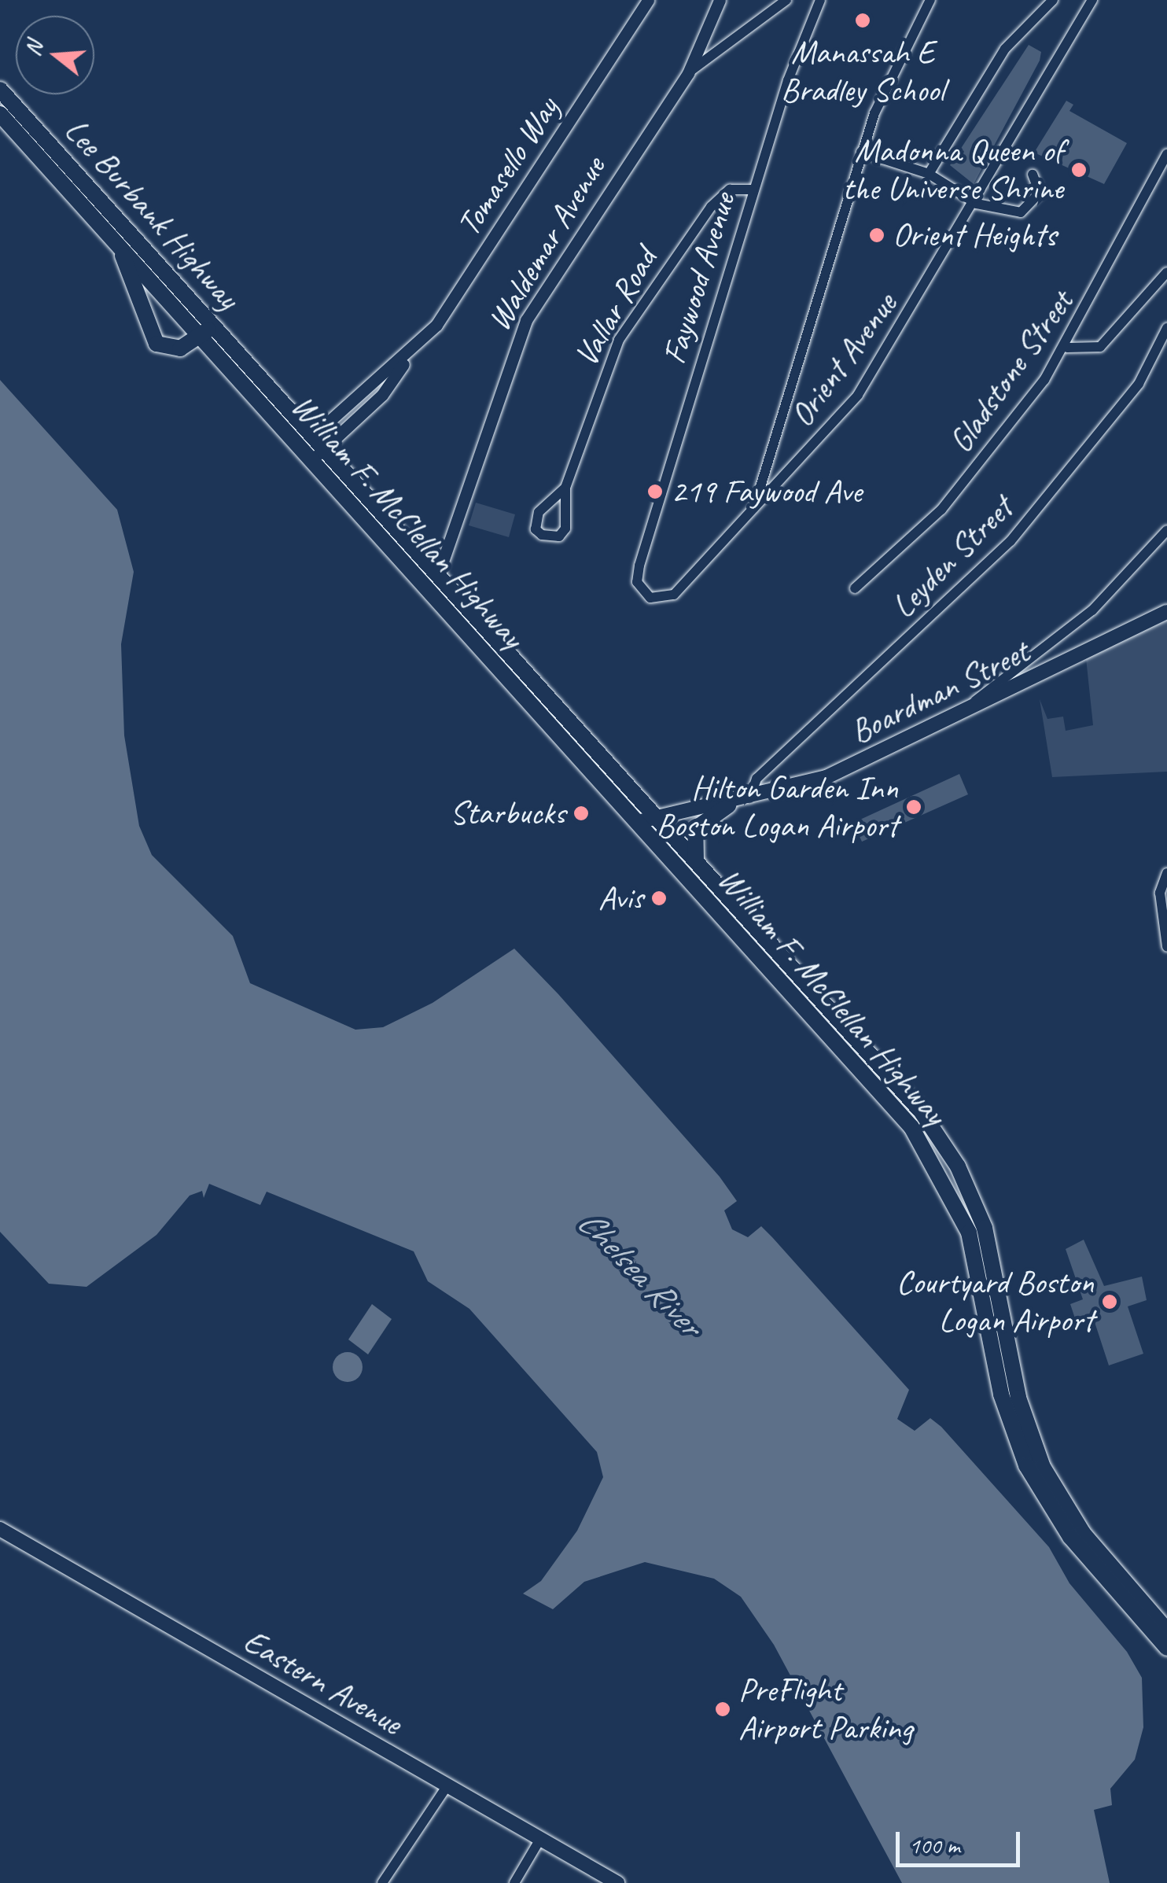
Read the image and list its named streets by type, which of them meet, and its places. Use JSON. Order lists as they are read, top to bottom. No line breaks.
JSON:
{"streets":{"highway":["Lee Burbank Highway","William F. McClellan Highway"],"main road":["Boardman Street","Eastern Avenue"],"street":["Tomasello Way","Waldemar Avenue","Faywood Avenue","Vallar Road","Orient Avenue","Gladstone Street","Leyden Street"]},"crossings":[["Tomasello Way","William F. McClellan Highway"],["Lee Burbank Highway","William F. McClellan Highway"],["Waldemar Avenue","William F. McClellan Highway"],["Faywood Avenue","Vallar Road"],["Faywood Avenue","Orient Avenue"],["William F. McClellan Highway","Boardman Street"],["Leyden Street","Boardman Street"]],"water":["Chelsea River"],"places":["Manassah E Bradley School","Madonna Queen of the Universe Shrine","Orient Heights","219 Faywood Ave","Hilton Garden Inn Boston Logan Airport","Starbucks","Avis","Courtyard Boston Logan Airport","PreFlight Airport Parking"],"scale_bar":"100 m","north":"left"}
